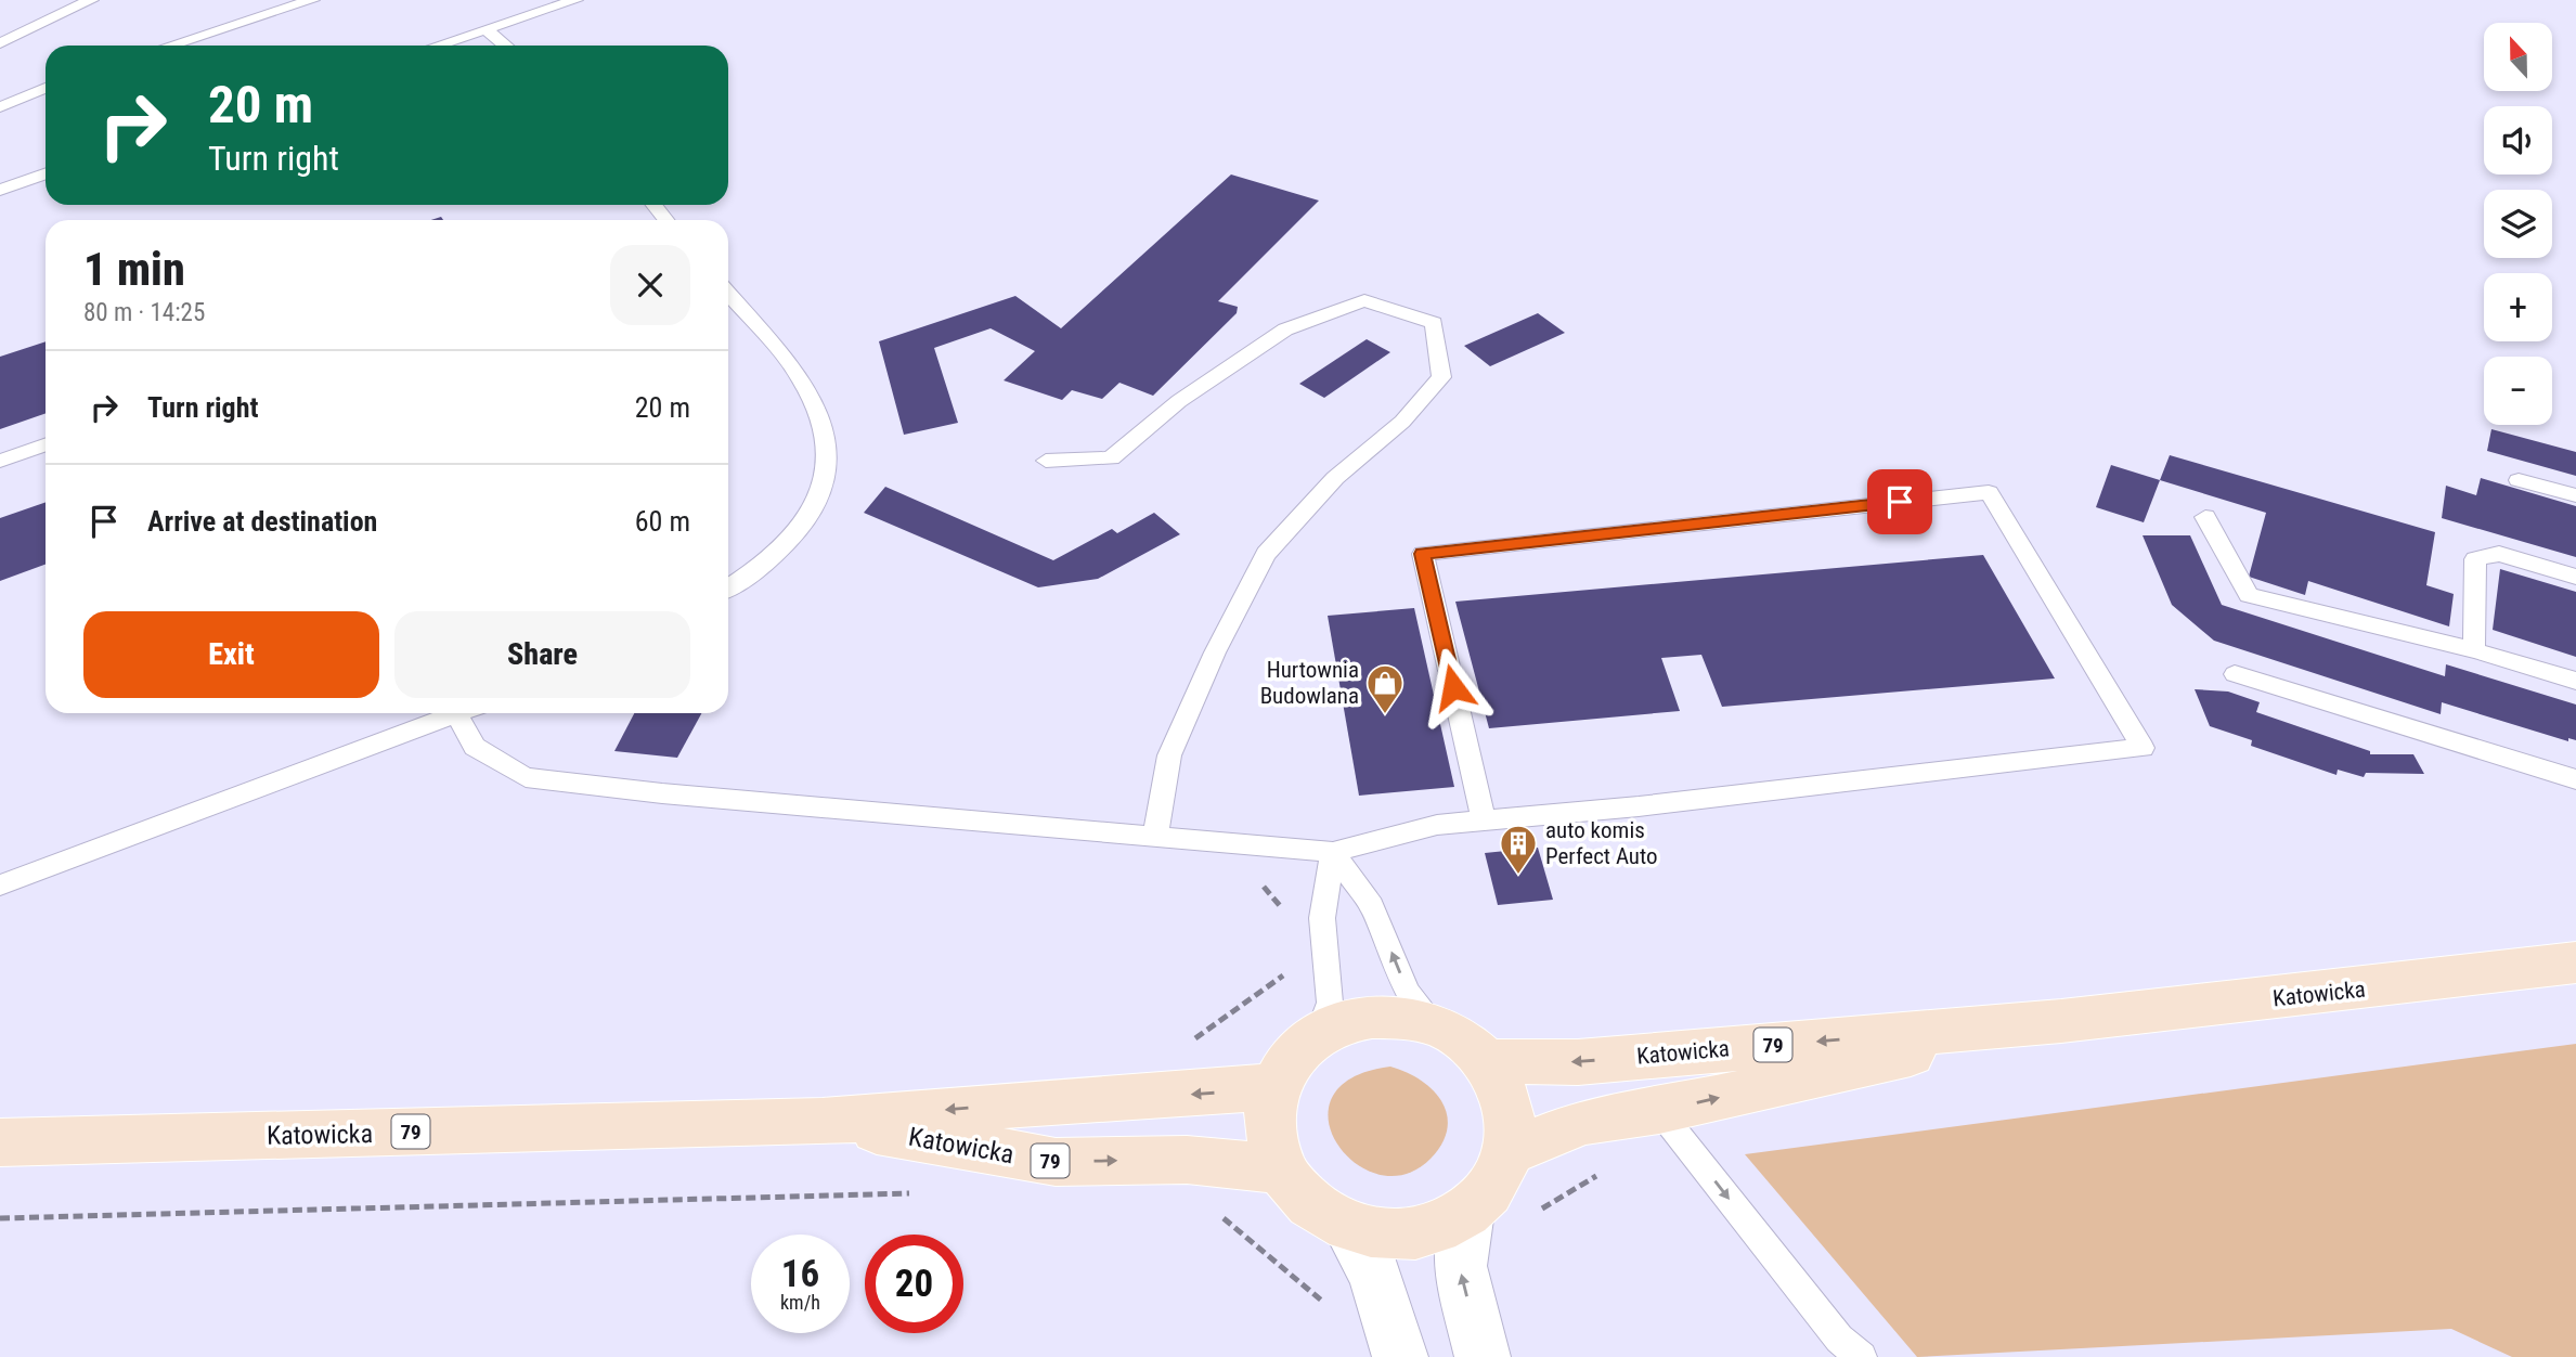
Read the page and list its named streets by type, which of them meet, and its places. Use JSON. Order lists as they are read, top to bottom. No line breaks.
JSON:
{"streets":{"main road":["Katowicka","79"]},"places":{"shop":["Hurtownia Budowlana"],"building":["auto komis Perfect Auto"]},"north":"top","page":{"map_buttons":["+","−"],"turn":["20 m","Turn right"],"heading":["1 min","80 m · 14:25"],"list":[{"name":"Turn right","value":"20 m"},{"name":"Arrive at destination","value":"60 m"}],"buttons":["Exit","Share"],"speed":"16 km/h","limit":"20"}}
